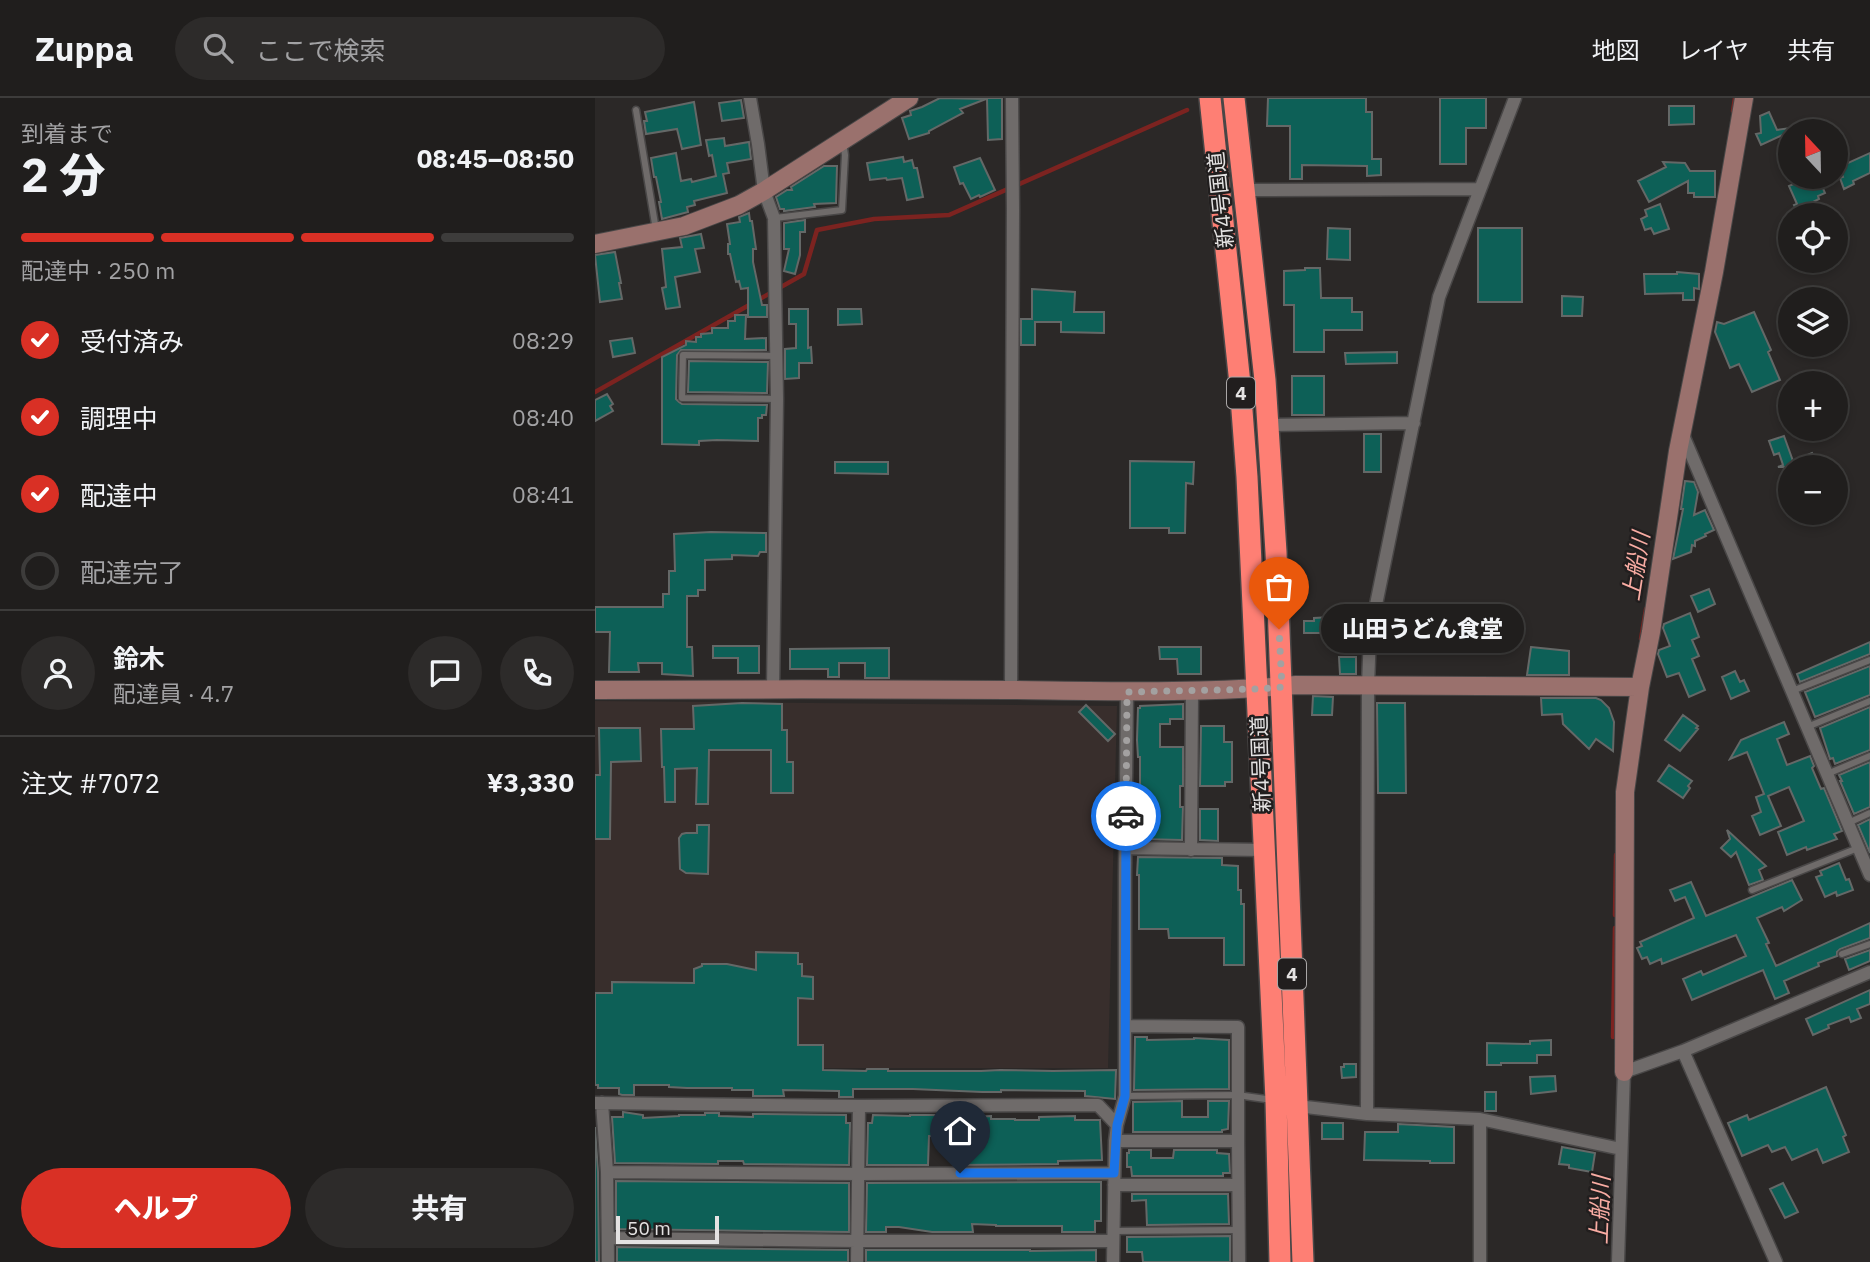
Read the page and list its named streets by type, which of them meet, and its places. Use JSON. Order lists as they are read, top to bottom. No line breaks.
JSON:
{"streets":{"highway":["新4号国道","4"]},"water":["上船川"],"places":["山田うどん食堂"],"scale_bar":"50 m","north":"top","page":{"header":"Zuppa","search":"ここで検索","nav":["地図","レイヤ","共有"],"heading":["2 分","到着まで","08:45–08:50"],"panel":["鈴木","配達員 · 4.7","注文 #7072","¥3,330"],"map_buttons":["+","−"],"bar":"配達中 · 250 m","list":[["受付済み","08:29"],["調理中","08:40"],["配達中","08:41"],"配達完了"],"bubble":"山田うどん食堂","buttons":["ヘルプ","共有"],"scale":"50 m"}}
